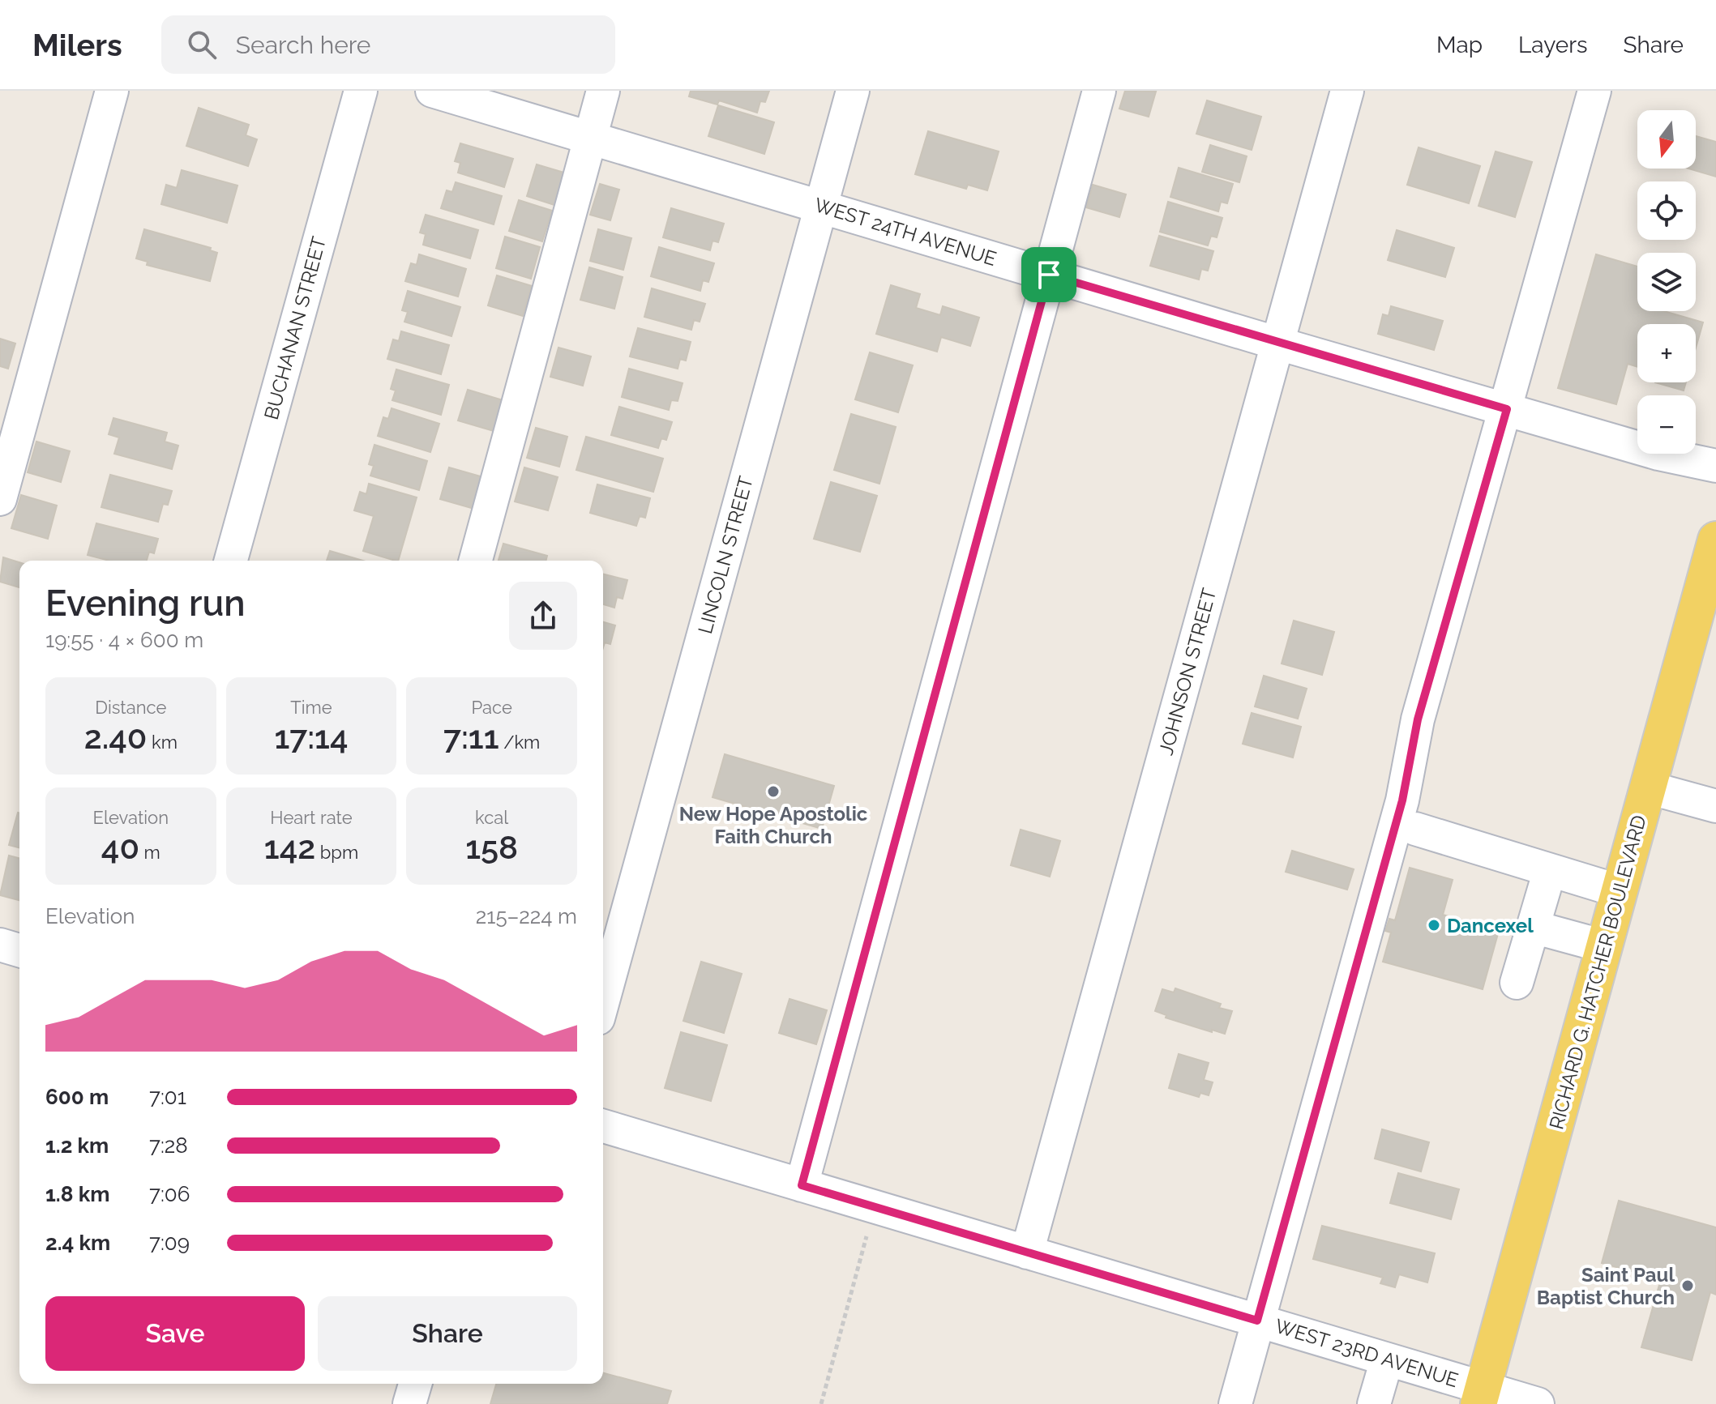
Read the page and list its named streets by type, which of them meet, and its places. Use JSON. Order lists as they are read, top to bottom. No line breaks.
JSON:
{"streets":{"main road":["RICHARD G. HATCHER BOULEVARD"],"street":["WEST 24TH AVENUE","BUCHANAN STREET","LINCOLN STREET","JOHNSON STREET","WEST 23RD AVENUE"]},"crossings":[["WEST 24TH AVENUE","LINCOLN STREET"],["WEST 24TH AVENUE","JOHNSON STREET"],["JOHNSON STREET","WEST 23RD AVENUE"],["RICHARD G. HATCHER BOULEVARD","WEST 23RD AVENUE"]],"places":["New Hope Apostolic Faith Church","Dancexel","Saint Paul Baptist Church"],"north":"bottom","page":{"header":"Milers","search":"Search here","nav":["Map","Layers","Share"],"map_buttons":["+","−"],"heading":["Evening run","19:55 · 4 × 600 m"],"stats":[["Distance","2.40 km"],["Time","17:14"],["Pace","7:11 /km"],["Elevation","40 m"],["Heart rate","142 bpm"],["kcal","158"]],"chart":["Elevation","215–224 m"],"list":[{"name":"600 m","note":"7:01"},{"name":"1.2 km","note":"7:28"},{"name":"1.8 km","note":"7:06"},{"name":"2.4 km","note":"7:09"}],"buttons":["Save","Share"]}}
